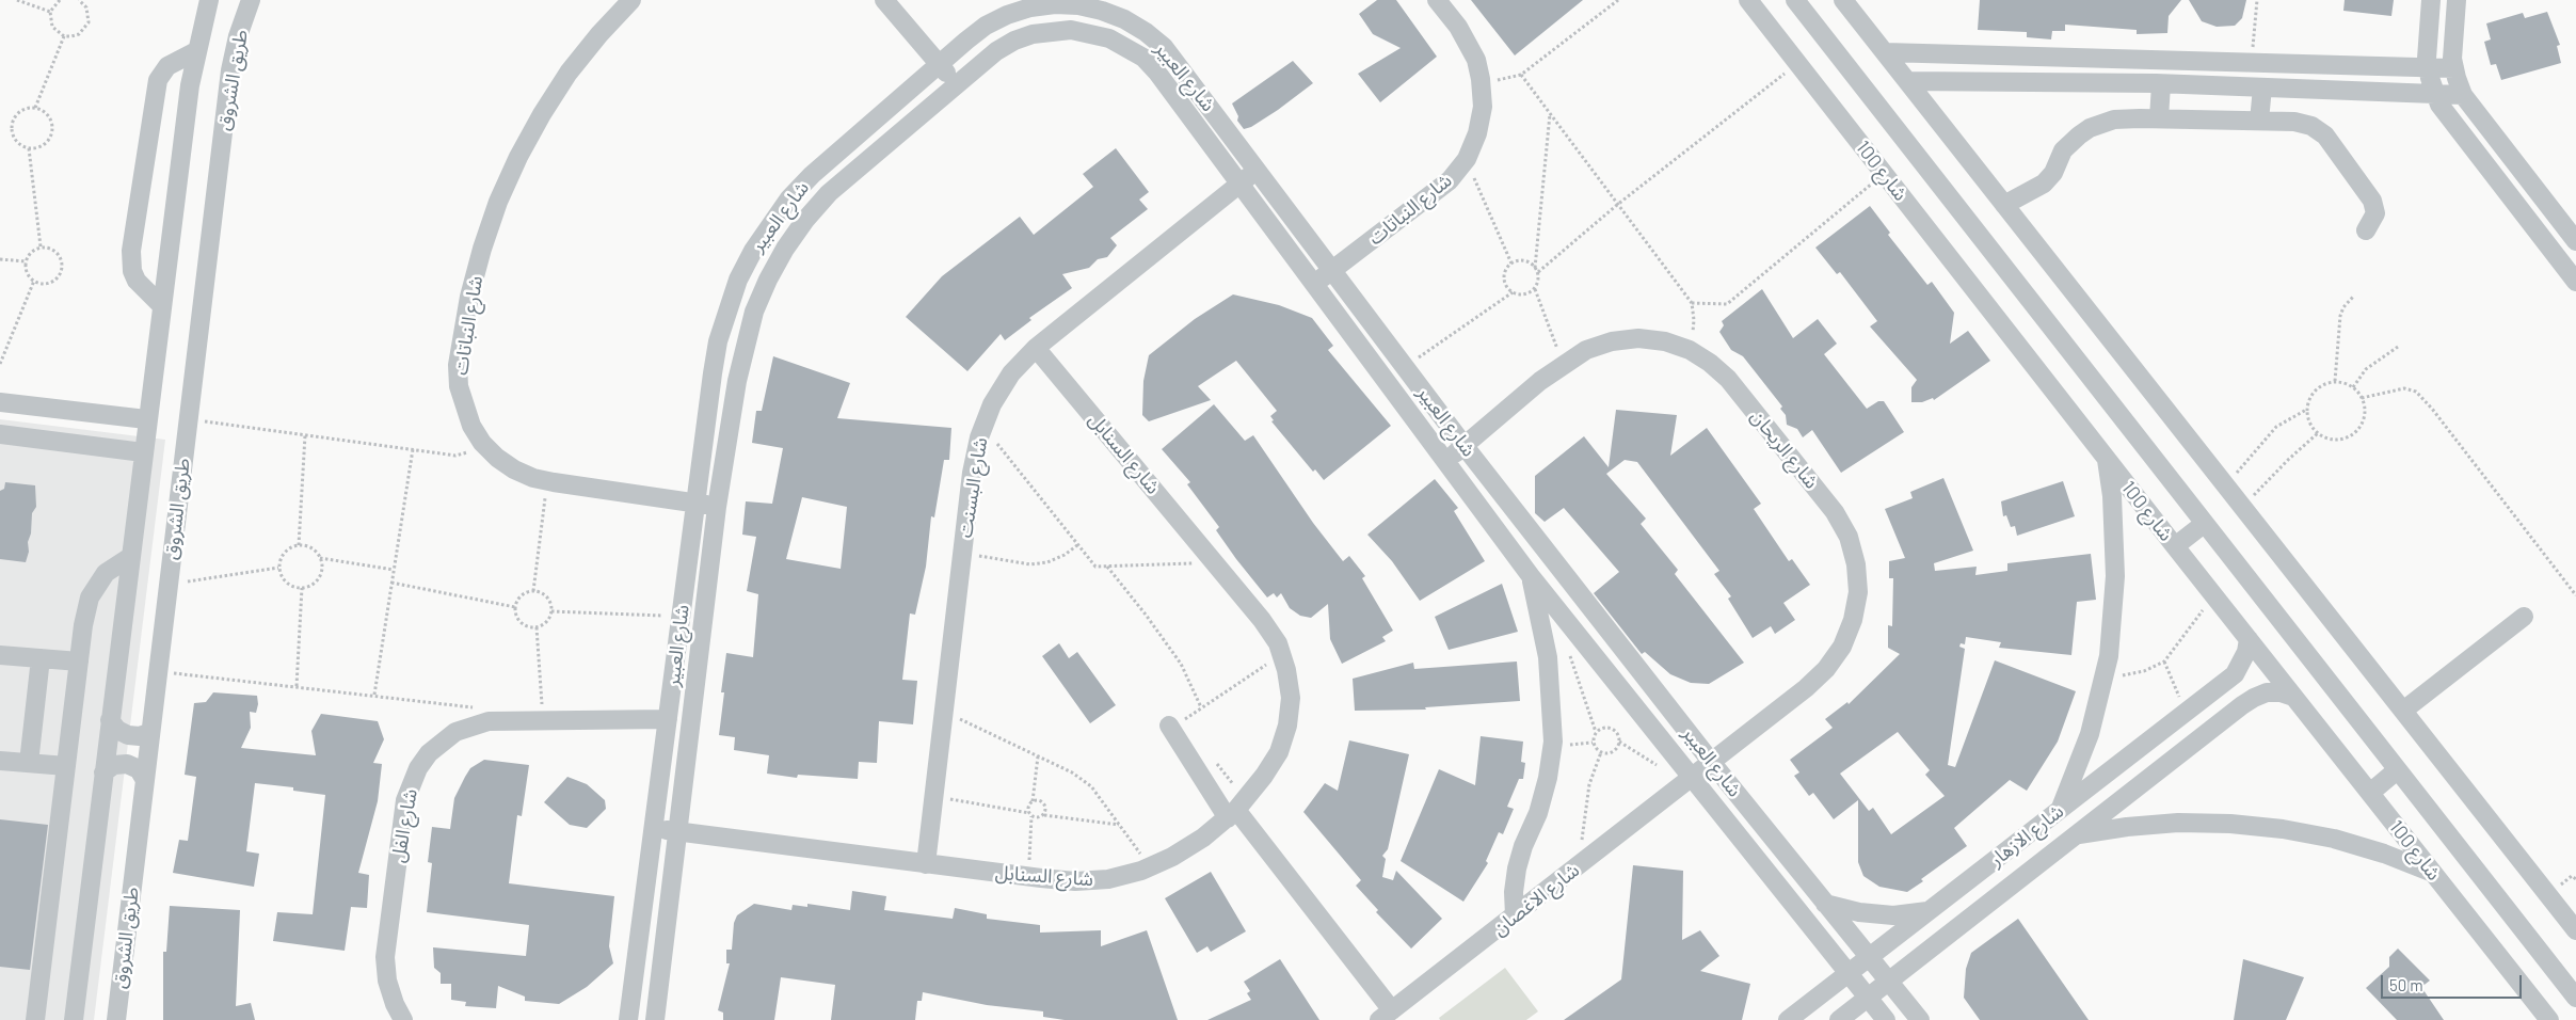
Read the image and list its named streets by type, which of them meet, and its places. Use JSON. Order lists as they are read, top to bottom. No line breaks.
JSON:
{"streets":{"street":["شارع العبير","طريق الشروق","شارع 100","شارع النباتات","شارع الريحان","شارع السنابل","شارع البسنت","شارع الفل","شارع الازهار","شارع الاغصان"]},"crossings":[["شارع العبير","شارع النباتات"],["شارع العبير","شارع الريحان"],["شارع العبير","شارع السنابل"],["شارع العبير","شارع البسنت"],["شارع العبير","شارع الفل"],["شارع العبير","شارع الازهار"],["شارع العبير","شارع الاغصان"],["شارع 100","شارع الازهار"],["شارع الريحان","شارع الاغصان"],["شارع السنابل","شارع البسنت"]],"scale_bar":"50 m"}
